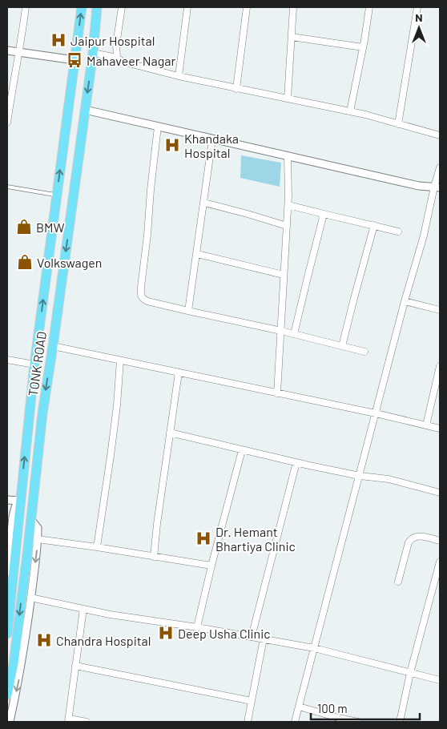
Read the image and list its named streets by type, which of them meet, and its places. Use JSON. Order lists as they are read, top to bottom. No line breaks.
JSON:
{"streets":{"main road":["TONK ROAD"]},"places":{"hospital":["Jaipur Hospital","Khandaka Hospital","Dr. Hemant Bhartiya Clinic","Deep Usha Clinic","Chandra Hospital"],"bus stop":["Mahaveer Nagar"],"shop":["BMW","Volkswagen"]},"scale_bar":"100 m","north":"top"}
